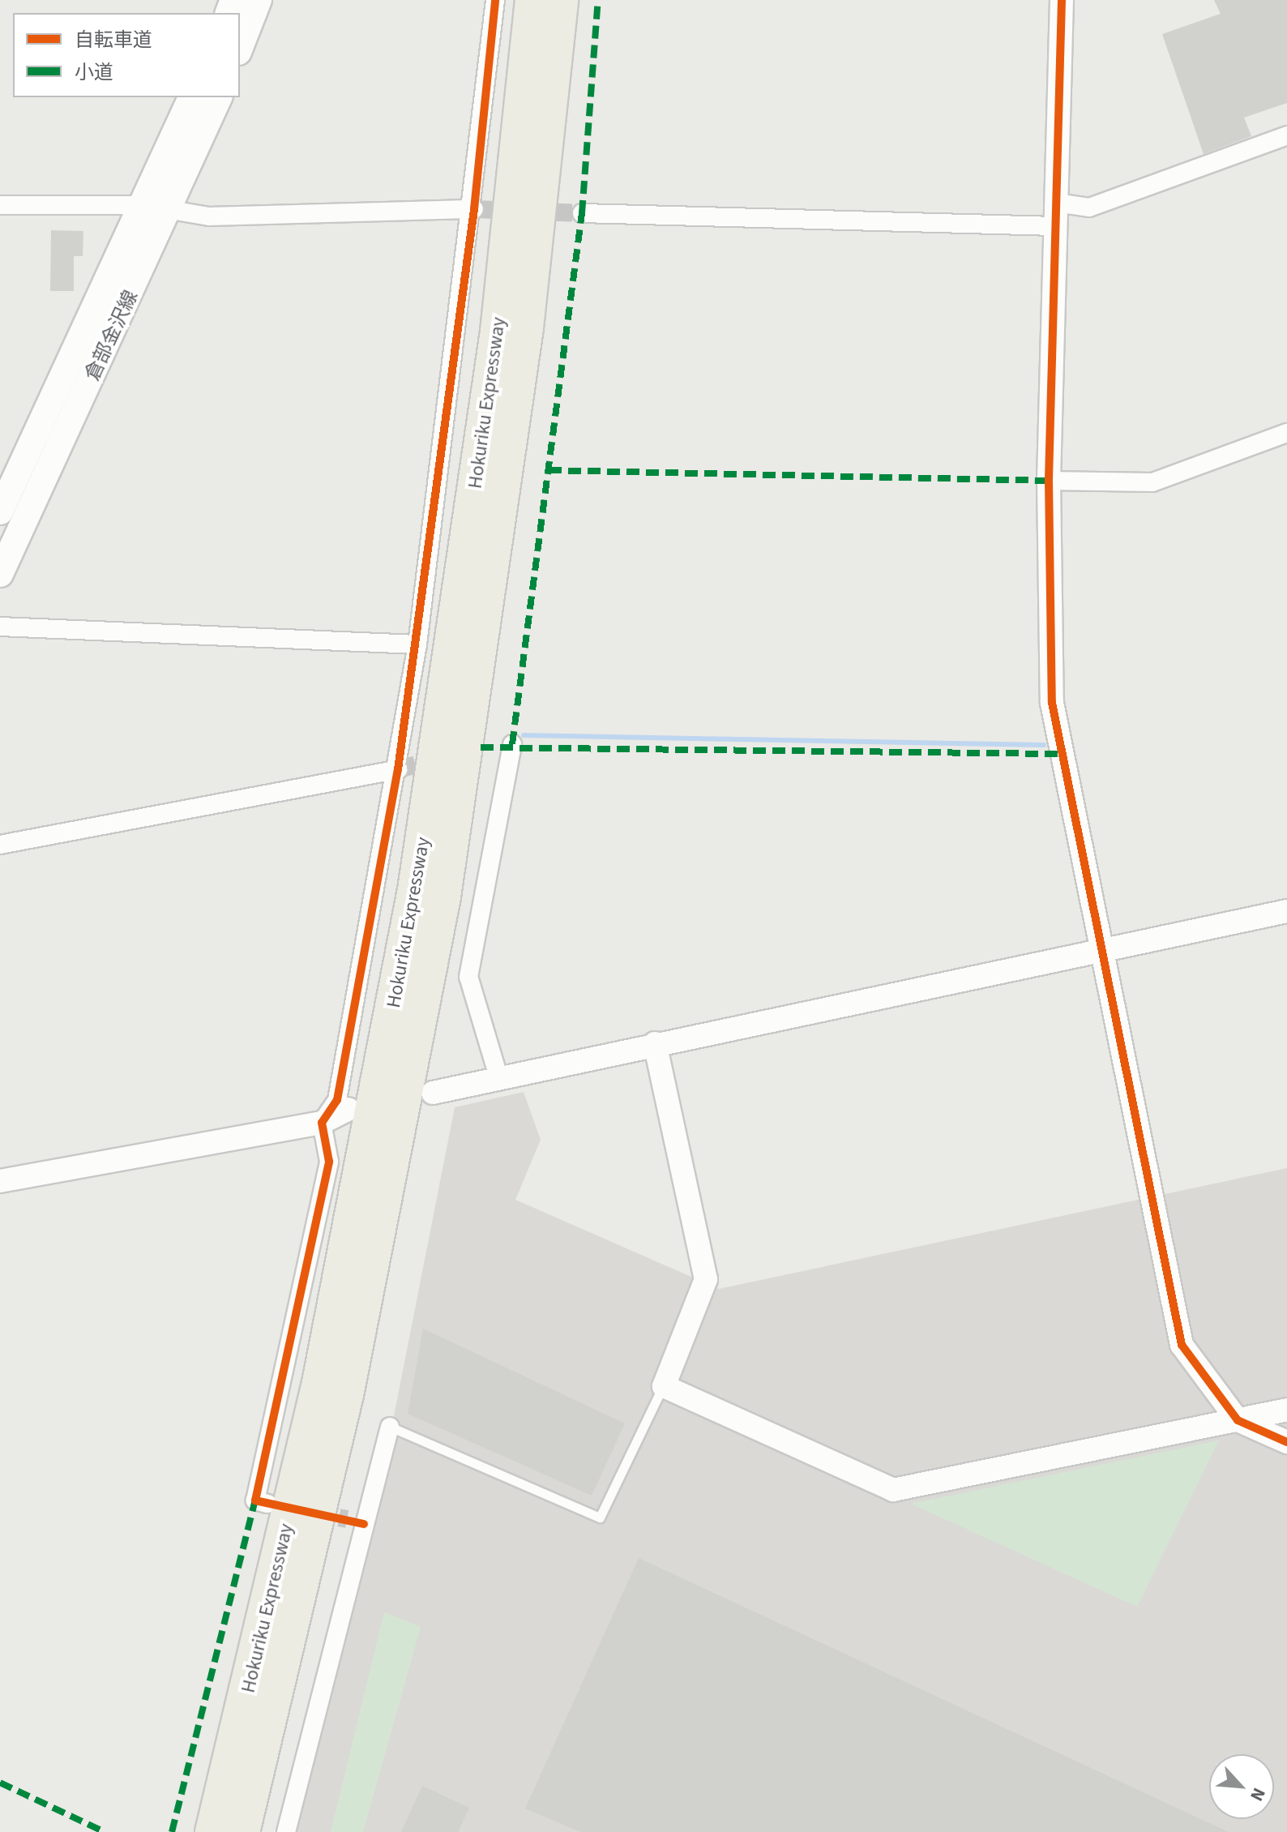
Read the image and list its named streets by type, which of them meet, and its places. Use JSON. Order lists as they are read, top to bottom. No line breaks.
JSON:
{"streets":{"highway":["Hokuriku Expressway"],"main road":["倉部金沢線"]},"legend":["自転車道","小道"],"north":"bottom right"}
